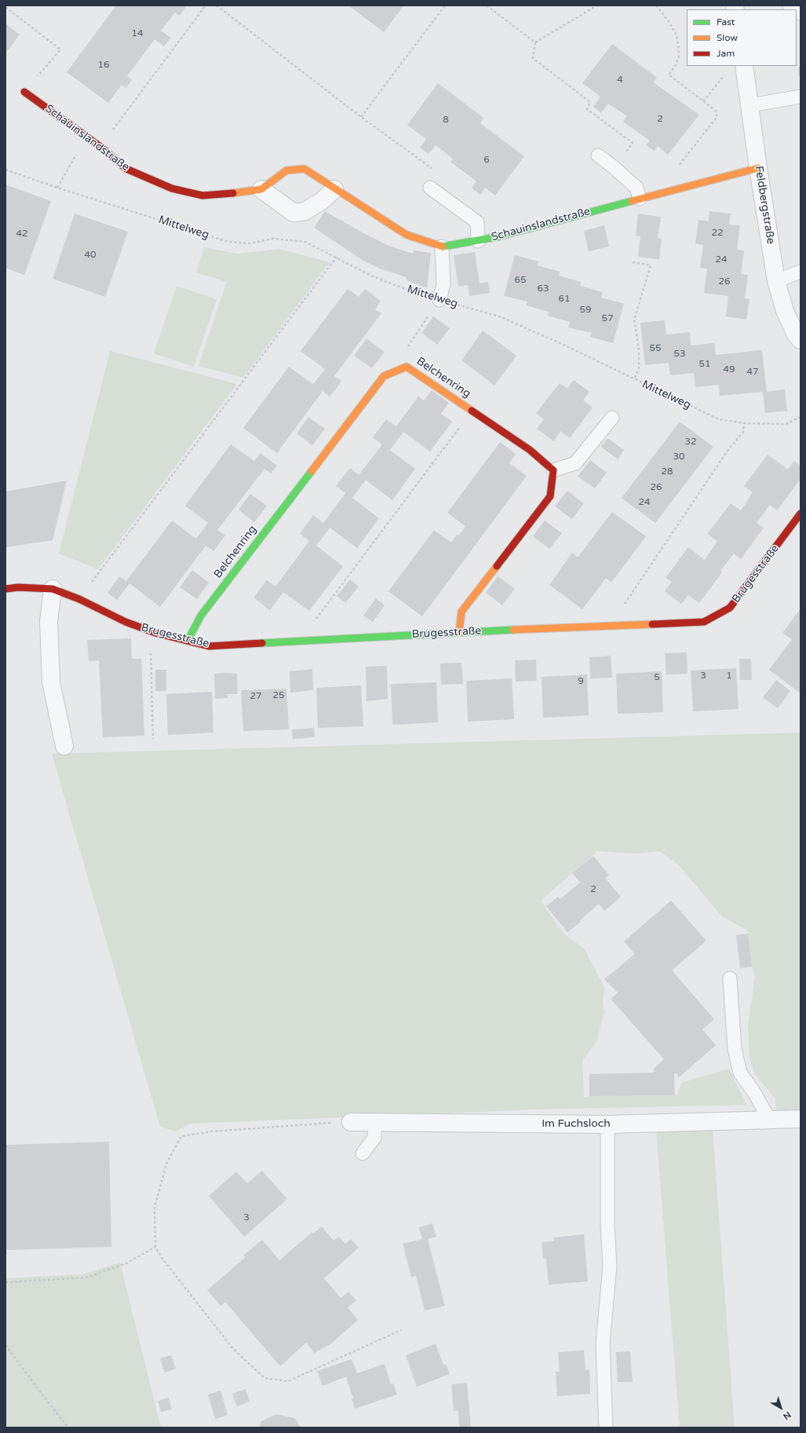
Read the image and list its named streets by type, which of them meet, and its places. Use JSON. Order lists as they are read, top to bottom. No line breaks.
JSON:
{"streets":{"street":["Schauinslandstraße","Feldbergstraße","Belchenring","Brugesstraße","Im Fuchsloch"],"path":["Mittelweg"]},"crossings":[["Schauinslandstraße","Feldbergstraße"],["Belchenring","Brugesstraße"]],"house_numbers":["14","16","4","2","8","6","22","42","40","24","65","26","63","61","59","57","55","53","51","49","47","32","30","28","26","24","3","1","5","9","25","27","2","3"],"legend":["Fast","Slow","Jam"],"north":"bottom right"}
